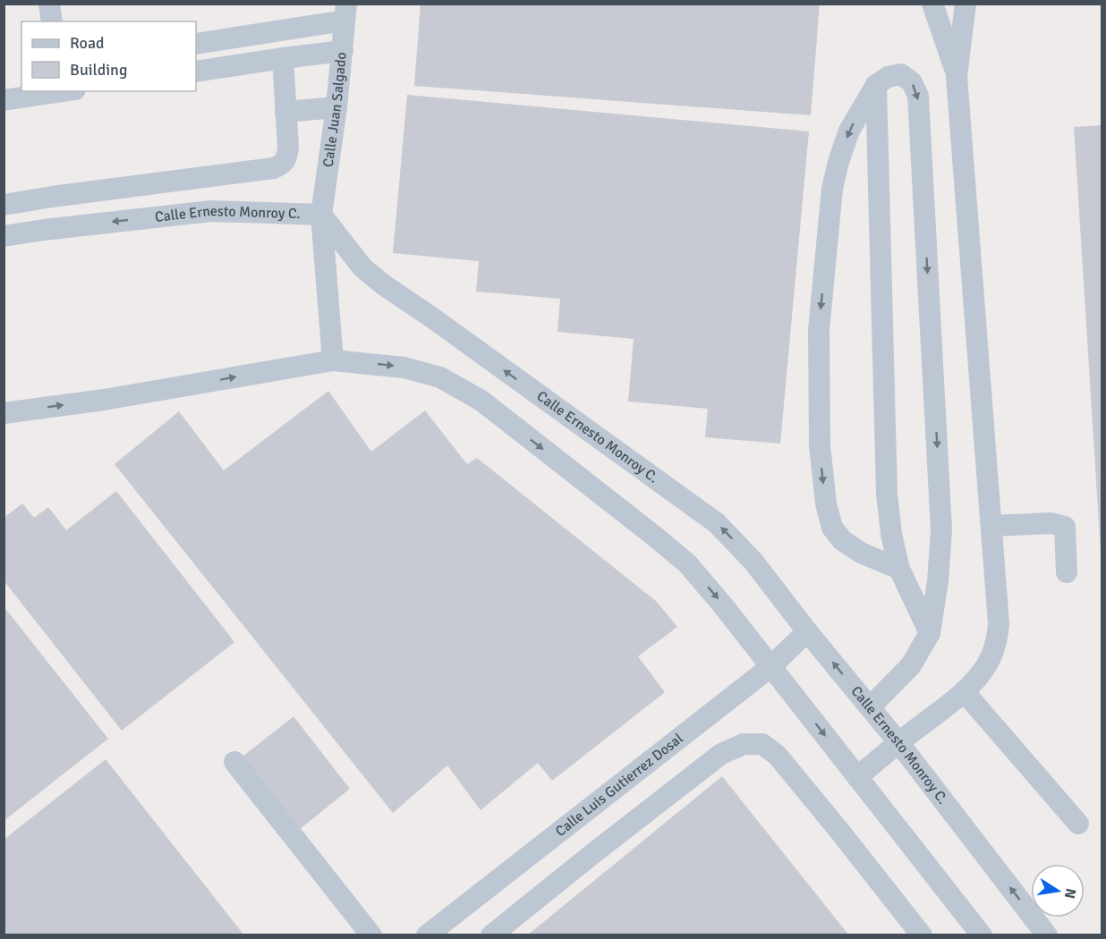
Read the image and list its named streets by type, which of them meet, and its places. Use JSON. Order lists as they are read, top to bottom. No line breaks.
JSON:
{"streets":{"street":["Calle Juan Salgado","Calle Ernesto Monroy C.","Calle Luis Gutierrez Dosal"]},"crossings":[["Calle Juan Salgado","Calle Ernesto Monroy C."],["Calle Ernesto Monroy C.","Calle Luis Gutierrez Dosal"]],"legend":["Road","Building"],"north":"right"}
